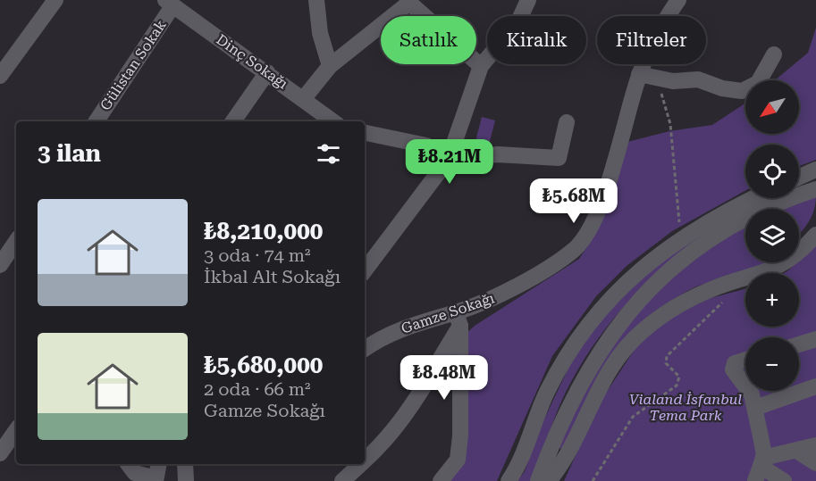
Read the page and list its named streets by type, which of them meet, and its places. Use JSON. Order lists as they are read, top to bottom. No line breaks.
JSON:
{"streets":{"street":["Dinç Sokağı","Gülistan Sokak","Gamze Sokağı"]},"crossings":[["Dinç Sokağı","Gülistan Sokak"]],"parks":["Vialand İsfanbul Tema Park"],"north":"bottom left","page":{"chip":["Satılık","Kiralık","Filtreler"],"map_buttons":["+","−"],"heading":"3 ilan","price":["₺8.21M","₺5.68M","₺8.48M"],"list":[{"name":"₺8,210,000","note":"3 oda · 74 m² · İkbal Alt Sokağı"},{"name":"₺5,680,000","note":"2 oda · 66 m² · Gamze Sokağı"}]}}
